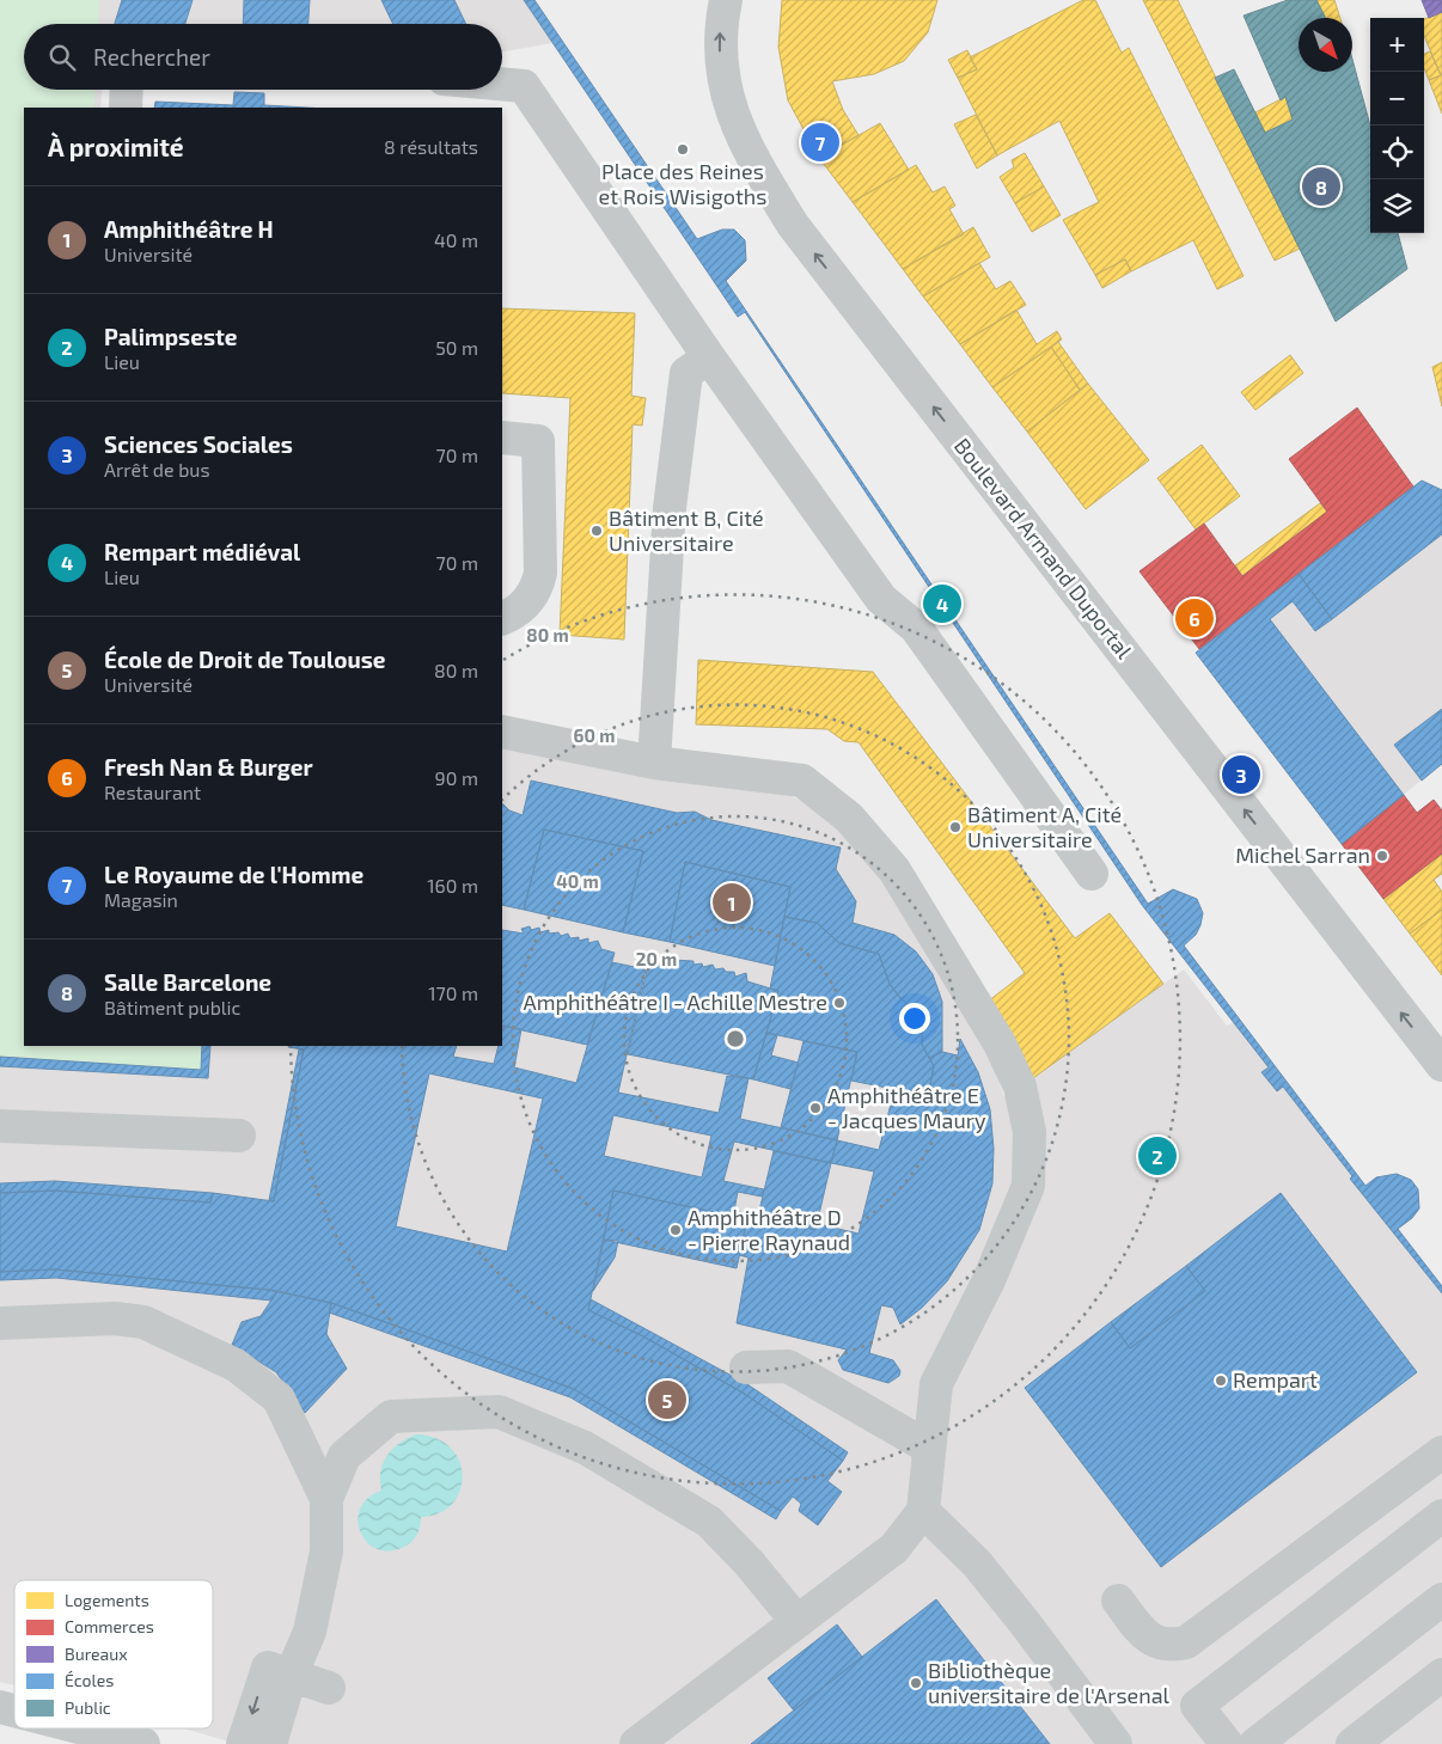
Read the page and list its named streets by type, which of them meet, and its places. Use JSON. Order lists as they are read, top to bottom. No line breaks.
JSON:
{"streets":{"street":["Boulevard Armand Duportal"]},"places":["Place des Reines et Rois Wisigoths","Bâtiment B, Cité Universitaire","Bâtiment A, Cité Universitaire","Michel Sarran","Amphithéâtre I - Achille Mestre","Amphithéâtre E - Jacques Maury","Amphithéâtre D - Pierre Raynaud","Rempart","Bibliothèque universitaire de l'Arsenal"],"legend":["Logements","Commerces","Bureaux","Écoles","Public"],"north":"bottom right","page":{"map_buttons":["+","−"],"search":"Rechercher","heading":["À proximité","8 résultats"],"pins":["7","8","4","6","3","1","2","5"],"list":[{"mark":"1","name":"Amphithéâtre H","note":"Université","value":"40 m"},{"mark":"2","name":"Palimpseste","note":"Lieu","value":"50 m"},{"mark":"3","name":"Sciences Sociales","note":"Arrêt de bus","value":"70 m"},{"mark":"4","name":"Rempart médiéval","note":"Lieu","value":"70 m"},{"mark":"5","name":"École de Droit de Toulouse","note":"Université","value":"80 m"},{"mark":"6","name":"Fresh Nan & Burger","note":"Restaurant","value":"90 m"},{"mark":"7","name":"Le Royaume de l'Homme","note":"Magasin","value":"160 m"},{"mark":"8","name":"Salle Barcelone","note":"Bâtiment public","value":"170 m"}]},"rings":["80 m","60 m","40 m","20 m"]}
